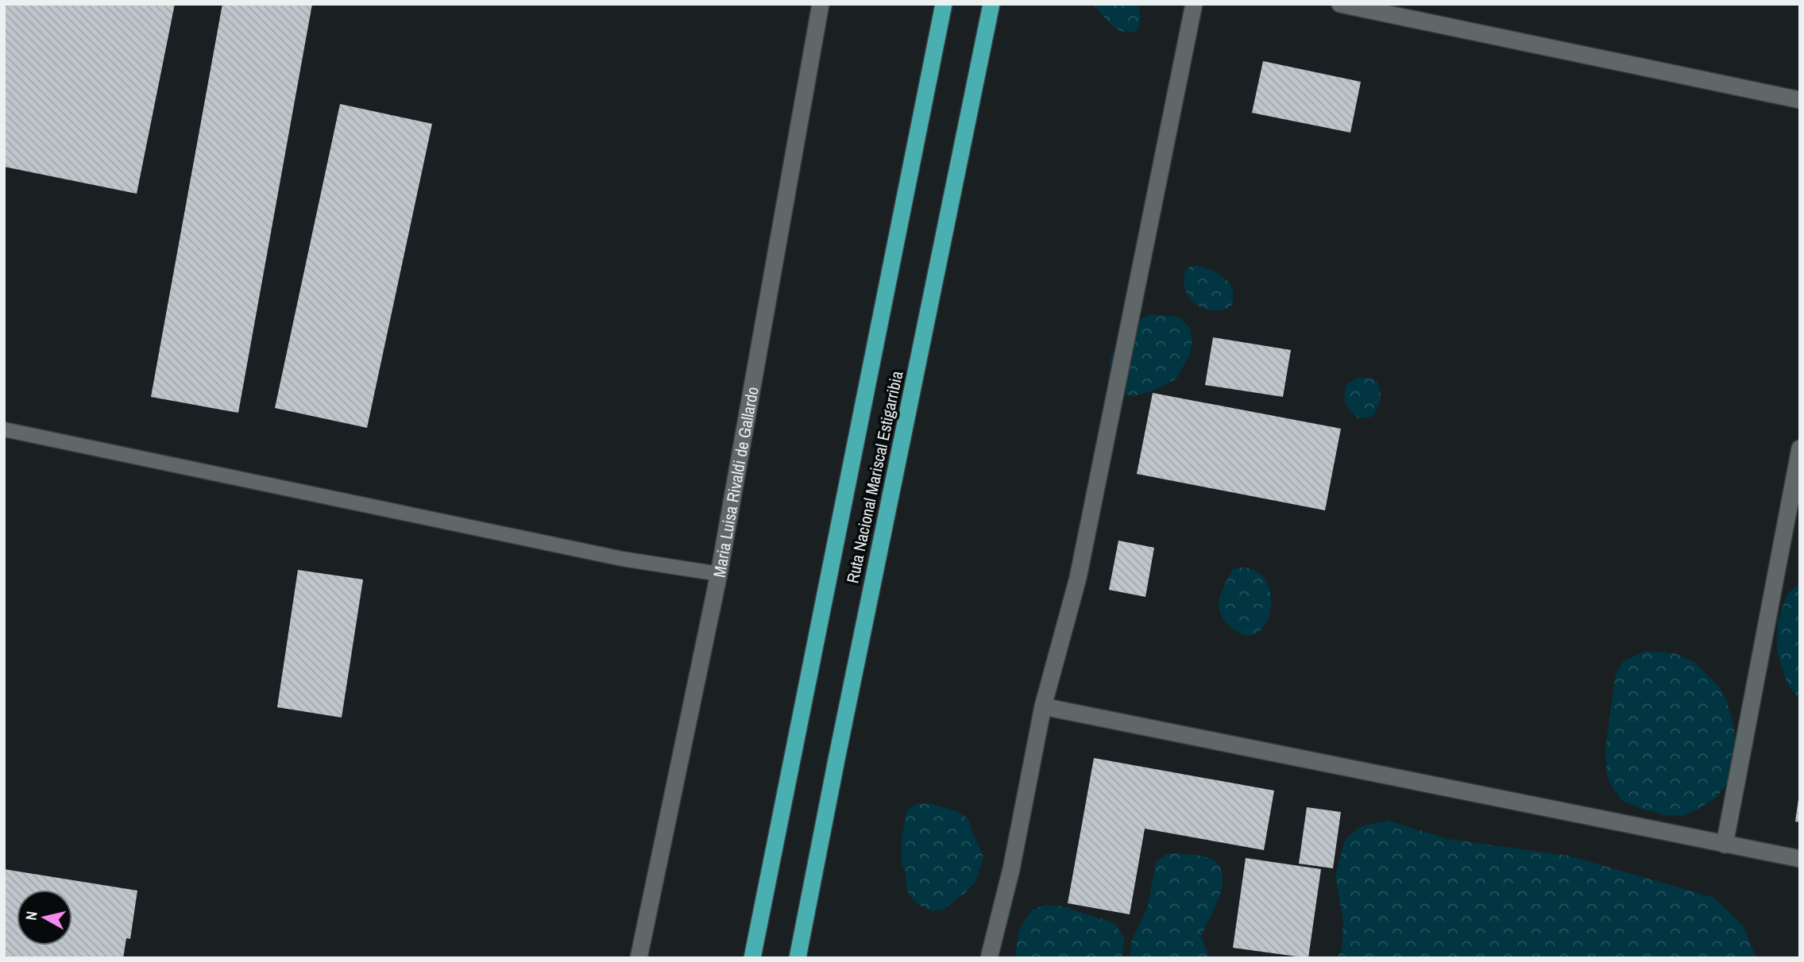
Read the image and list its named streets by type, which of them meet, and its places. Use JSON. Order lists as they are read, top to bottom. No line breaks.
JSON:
{"streets":{"highway":["Ruta Nacional Mariscal Estigarribia"],"street":["Maria Luisa Rivaldi de Gallardo"]},"north":"left"}
